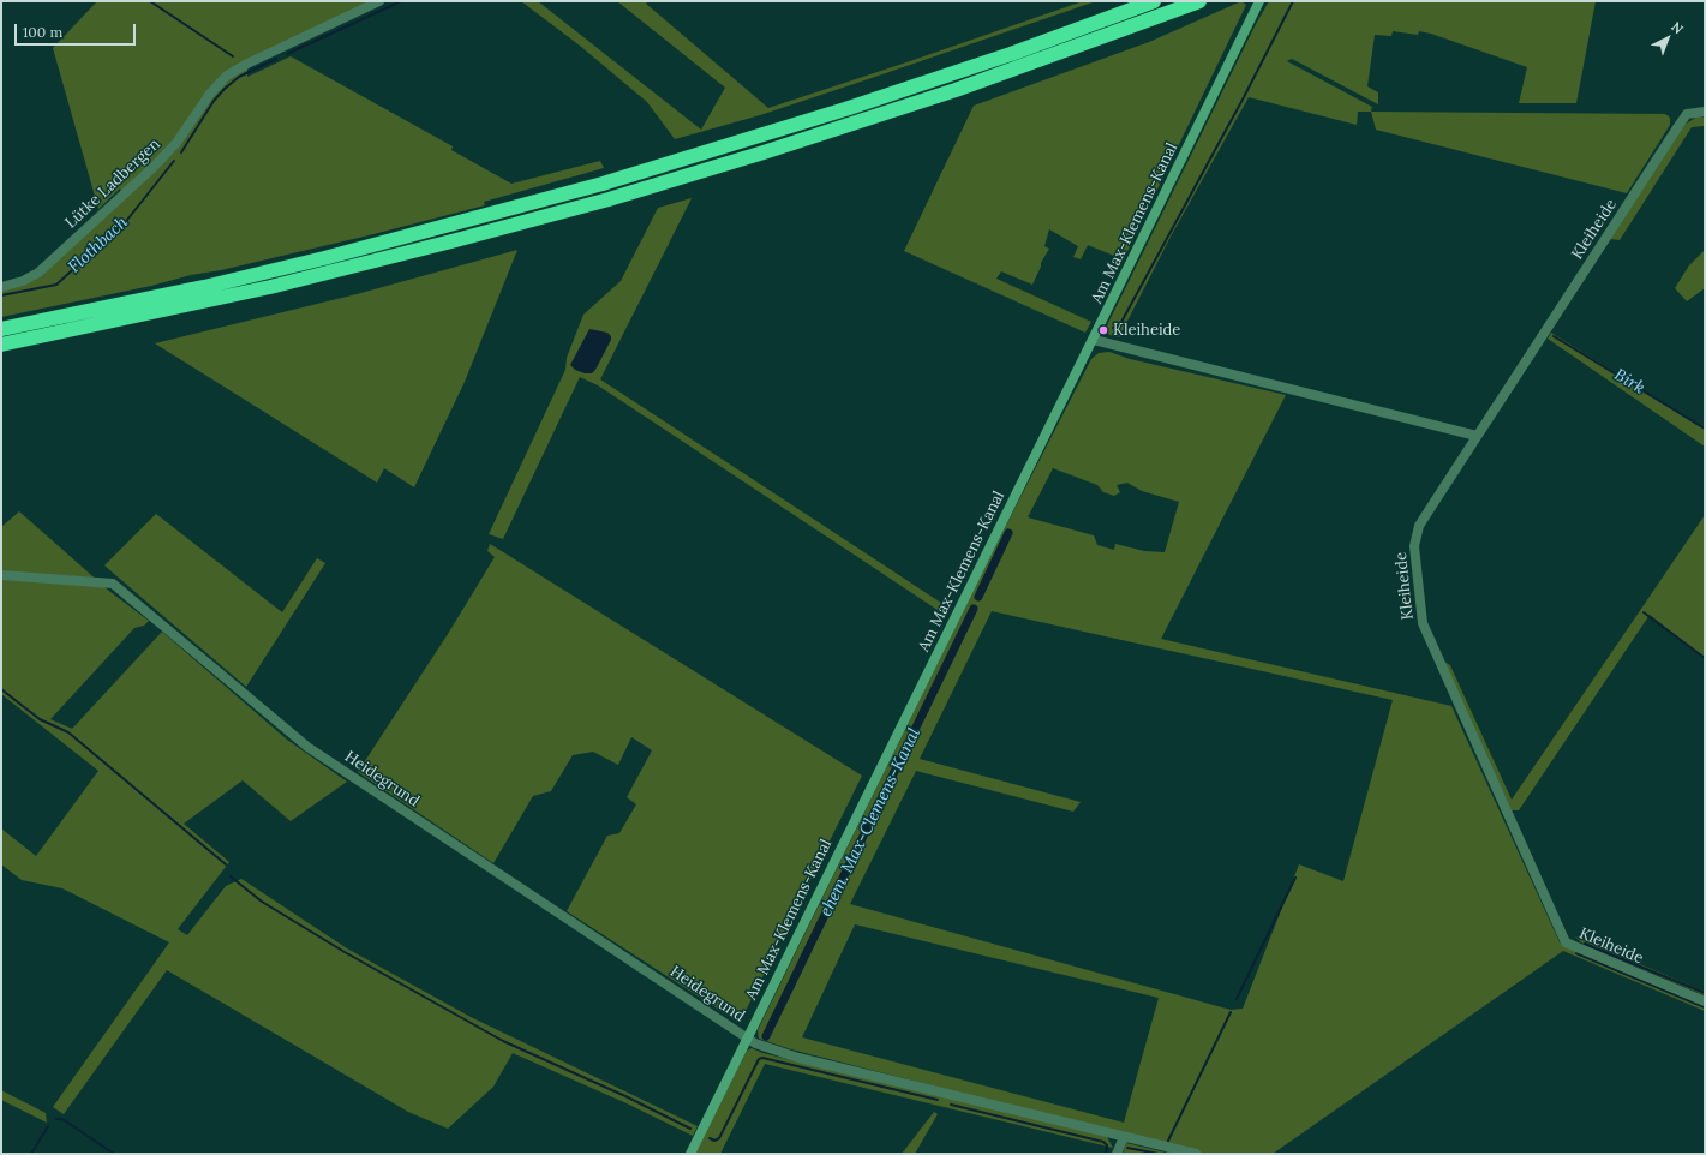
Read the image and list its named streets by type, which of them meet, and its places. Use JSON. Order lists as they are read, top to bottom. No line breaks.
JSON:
{"streets":{"main road":["Am Max-Klemens-Kanal"],"street":["Lütke Ladbergen","Kleiheide","Heidegrund"]},"crossings":[["Am Max-Klemens-Kanal","Heidegrund"]],"water":["Flothbach","Birk","ehem. Max-Clemens-Kanal"],"places":["Kleiheide"],"scale_bar":"100 m","north":"top right"}
